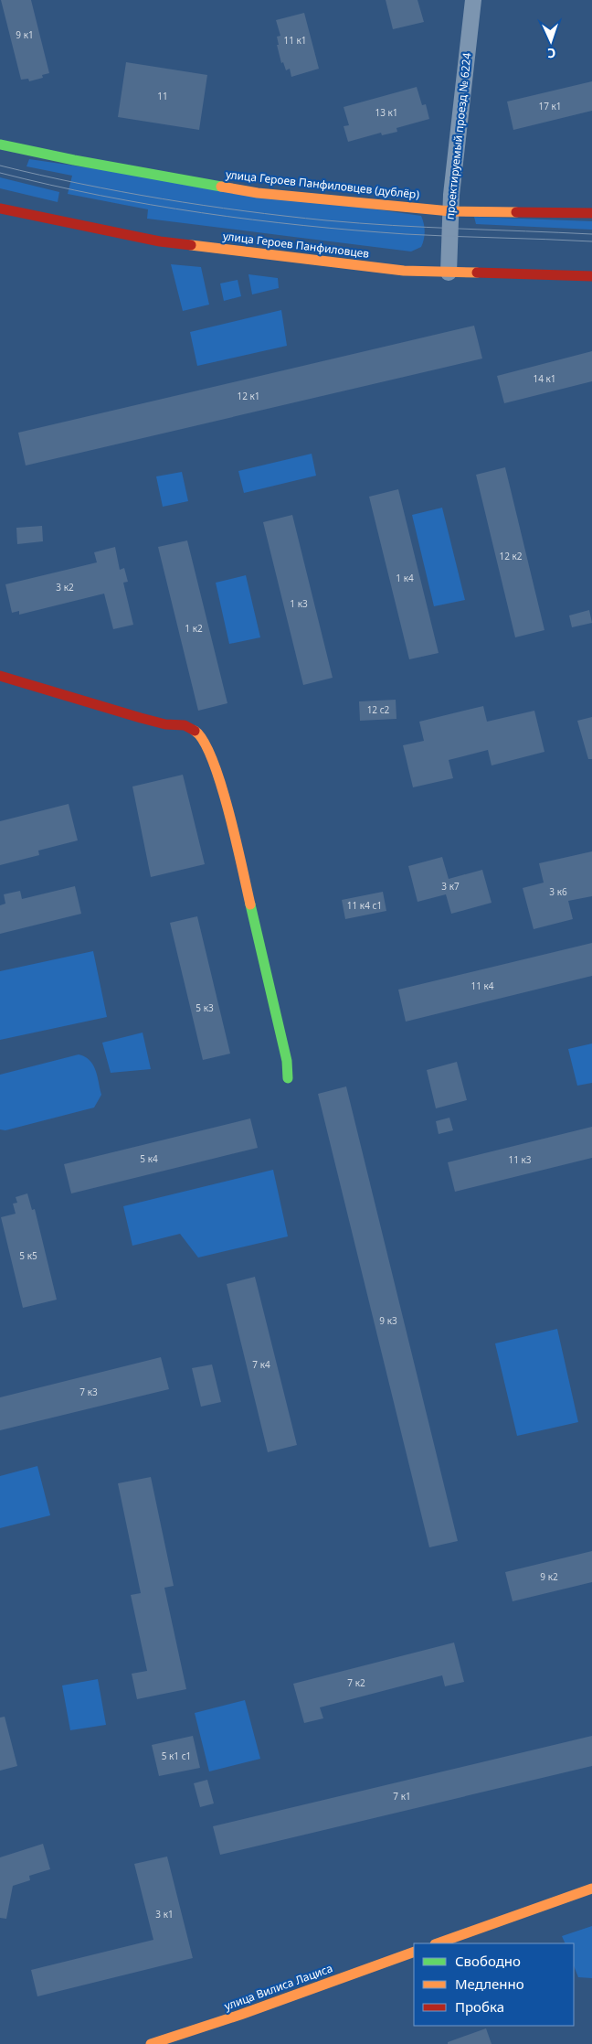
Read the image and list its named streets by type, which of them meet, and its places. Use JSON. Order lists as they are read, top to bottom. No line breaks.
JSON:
{"streets":{"street":["проектируемый проезд № 6224","улица Героев Панфиловцев (дублёр)","улица Героев Панфиловцев","улица Вилиса Лациса"]},"crossings":[["проектируемый проезд № 6224","улица Героев Панфиловцев (дублёр)"],["проектируемый проезд № 6224","улица Героев Панфиловцев"]],"house_numbers":["9 к1","11 к1","11","17 к1","13 к1","14 к1","12 к1","12 к2","1 к4","3 к2","1 к3","1 к2","12 с2","3 к7","3 к6","11 к4 с1","11 к4","5 к3","5 к4","11 к3","5 к5","9 к3","7 к4","7 к3","9 к2","7 к2","5 к1 с1","7 к1","3 к1"],"legend":["Свободно","Медленно","Пробка"],"north":"bottom"}
